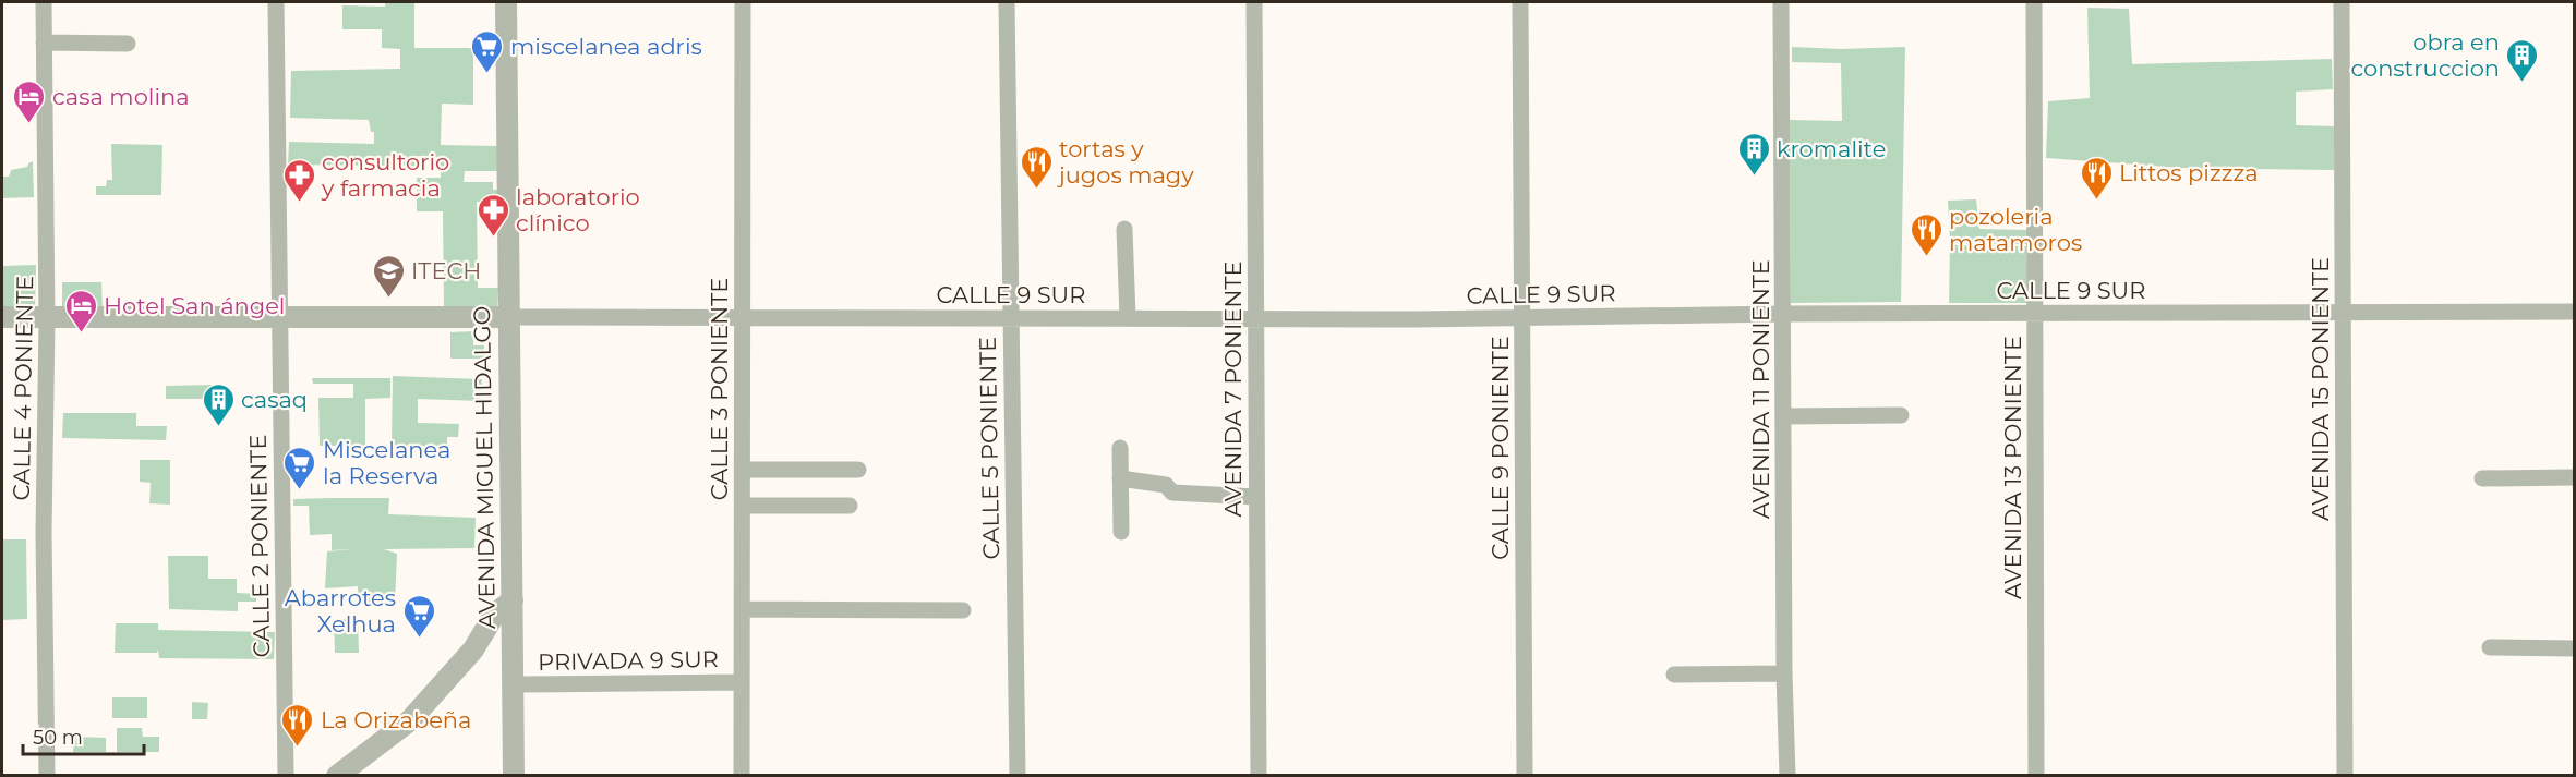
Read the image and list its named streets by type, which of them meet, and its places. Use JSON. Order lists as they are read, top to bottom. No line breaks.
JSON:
{"streets":{"street":["CALLE 9 SUR","CALLE 4 PONIENTE","CALLE 3 PONIENTE","AVENIDA 7 PONIENTE","AVENIDA 11 PONIENTE","AVENIDA 15 PONIENTE","CALLE 5 PONIENTE","CALLE 9 PONIENTE","AVENIDA MIGUEL HIDALGO","AVENIDA 13 PONIENTE","CALLE 2 PONIENTE","PRIVADA 9 SUR"]},"crossings":[["CALLE 9 SUR","CALLE 3 PONIENTE"],["CALLE 9 SUR","AVENIDA 7 PONIENTE"],["CALLE 9 SUR","AVENIDA 11 PONIENTE"],["CALLE 9 SUR","AVENIDA 15 PONIENTE"],["CALLE 9 SUR","CALLE 5 PONIENTE"],["CALLE 9 SUR","CALLE 9 PONIENTE"],["CALLE 9 SUR","AVENIDA MIGUEL HIDALGO"],["CALLE 9 SUR","AVENIDA 13 PONIENTE"],["CALLE 3 PONIENTE","PRIVADA 9 SUR"],["AVENIDA MIGUEL HIDALGO","PRIVADA 9 SUR"]],"places":{"supermarket":["miscelanea adris","Miscelanea la Reserva","Abarrotes Xelhua"],"building":["obra en construccion","kromalite","casaq"],"hotel":["casa molina","Hotel San ángel"],"restaurant":["tortas y jugos magy","Littos pizzza","pozoleria matamoros","La Orizabeña"],"pharmacy":["consultorio y farmacia","laboratorio clínico"],"school or university":["ITECH"]},"scale_bar":"50 m"}
